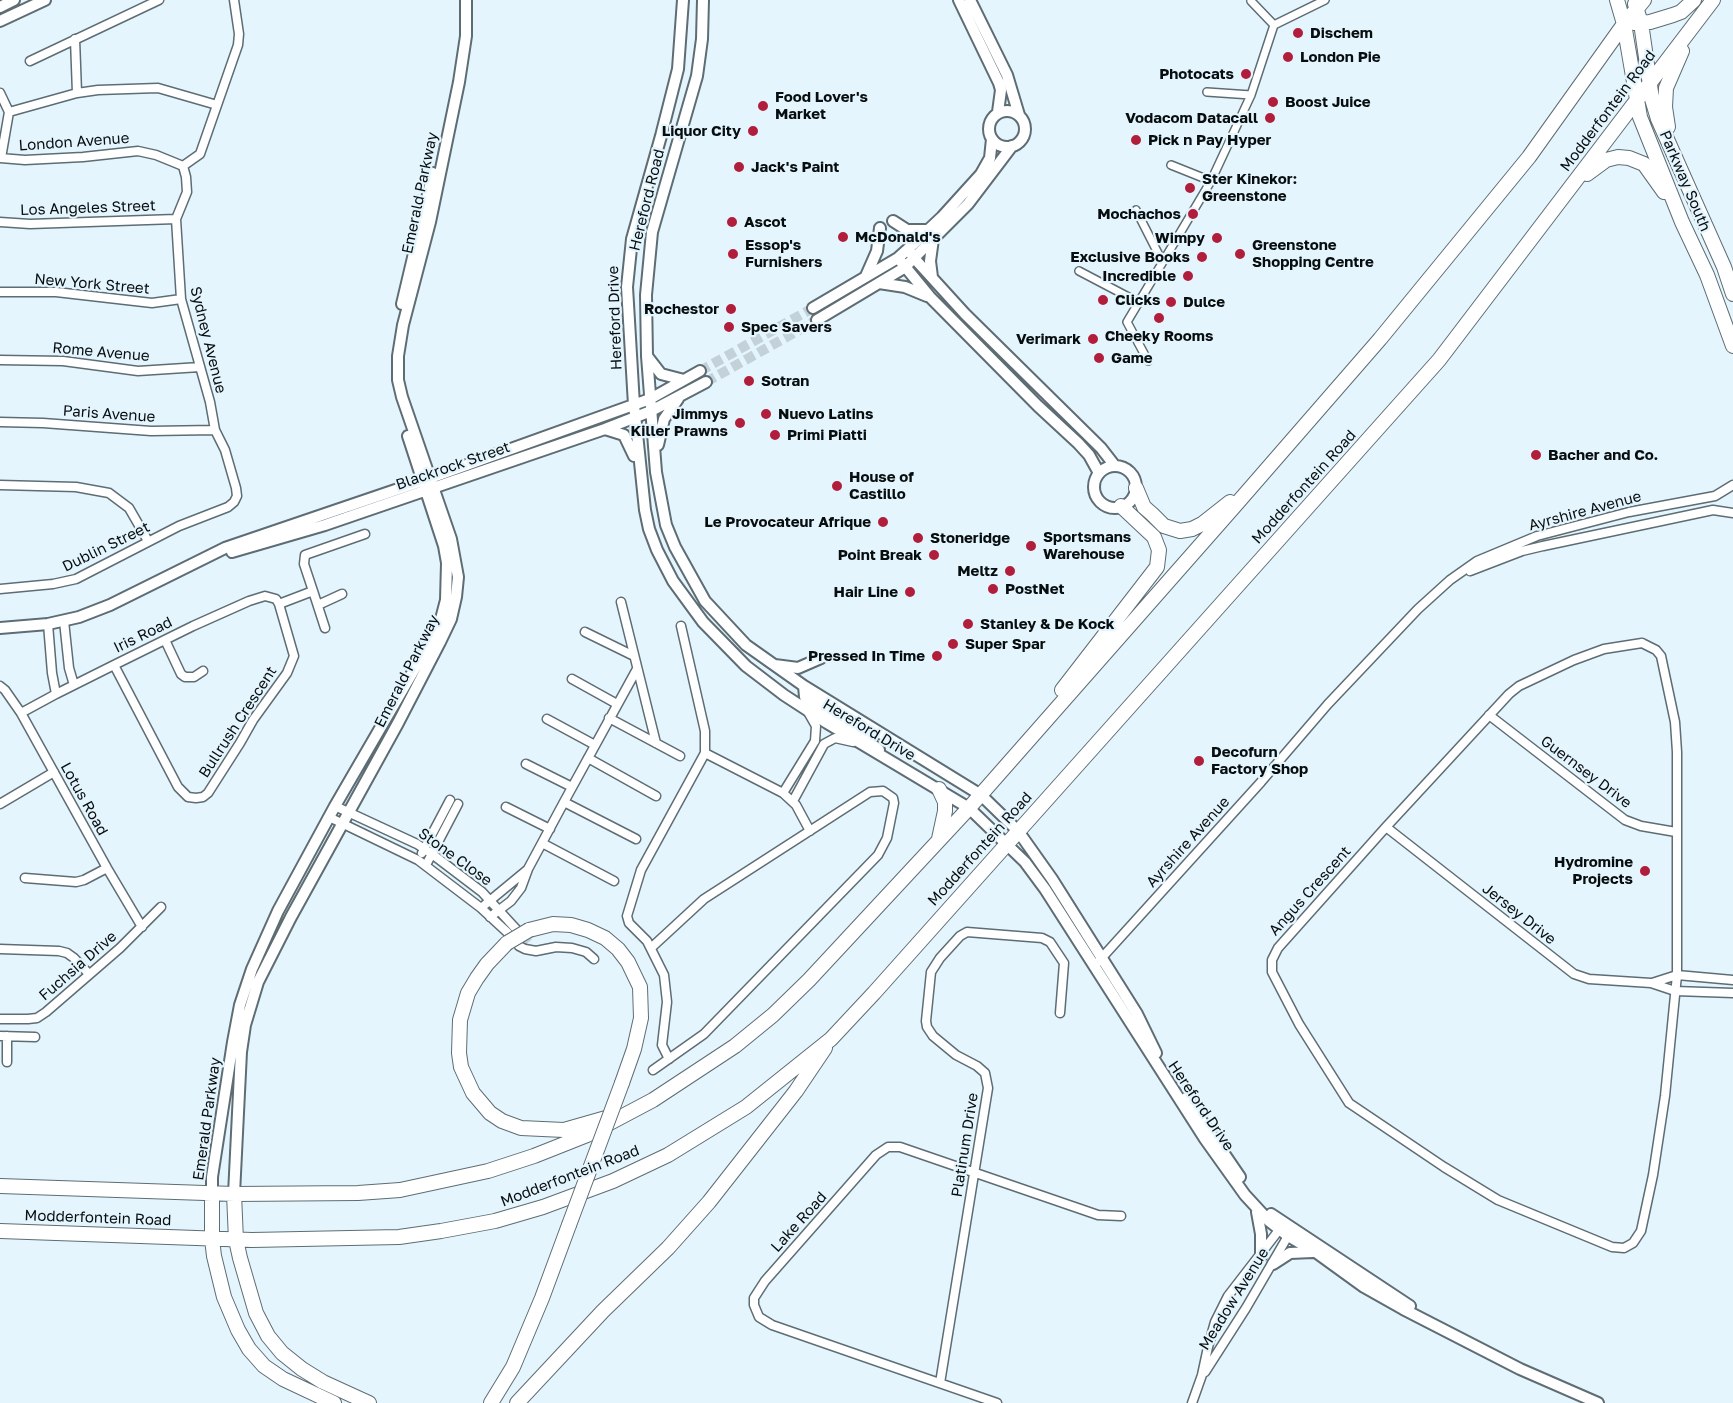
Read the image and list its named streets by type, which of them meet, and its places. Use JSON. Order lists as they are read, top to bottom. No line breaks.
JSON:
{"streets":{"main road":["Modderfontein Road","Parkway South"],"street":["London Avenue","Emerald Parkway","Hereford Road","Los Angeles Street","New York Street","Hereford Drive","Sydney Avenue","Rome Avenue","Paris Avenue","Blackrock Street","Ayrshire Avenue","Dublin Street","Iris Road","Bullrush Crescent","Guernsey Drive","Lotus Road","Stone Close","Angus Crescent","Jersey Drive","Fuchsia Drive","Platinum Drive","Lake Road","Meadow Avenue"]},"crossings":[["Modderfontein Road","Parkway South"],["Modderfontein Road","Emerald Parkway"],["Modderfontein Road","Hereford Drive"],["London Avenue","Sydney Avenue"],["Emerald Parkway","Blackrock Street"],["Emerald Parkway","Stone Close"],["Hereford Road","Hereford Drive"],["Hereford Road","Blackrock Street"],["Los Angeles Street","Sydney Avenue"],["New York Street","Sydney Avenue"],["Hereford Drive","Blackrock Street"],["Hereford Drive","Ayrshire Avenue"],["Hereford Drive","Meadow Avenue"],["Sydney Avenue","Rome Avenue"],["Sydney Avenue","Paris Avenue"],["Sydney Avenue","Dublin Street"],["Iris Road","Bullrush Crescent"],["Iris Road","Lotus Road"],["Guernsey Drive","Angus Crescent"],["Lotus Road","Fuchsia Drive"],["Angus Crescent","Jersey Drive"],["Platinum Drive","Lake Road"]],"places":["Dischem","London Pie","Photocats","Boost Juice","Food Lover's Market","Vodacom Datacall","Liquor City","Pick n Pay Hyper","Jack's Paint","Ster Kinekor: Greenstone","Mochachos","Ascot","McDonald's","Wimpy","Essop's Furnishers","Greenstone Shopping Centre","Exclusive Books","Incredible","Clicks","Dulce","Rochestor","Cheeky Rooms","Spec Savers","Verimark","Game","Sotran","Nuevo Latins","Jimmys Killer Prawns","Primi Piatti","Bacher and Co.","House of Castillo","Le Provocateur Afrique","Stoneridge","Sportsmans Warehouse","Point Break","Meltz","PostNet","Hair Line","Stanley & De Kock","Super Spar","Pressed In Time","Decofurn Factory Shop","Hydromine Projects"]}
